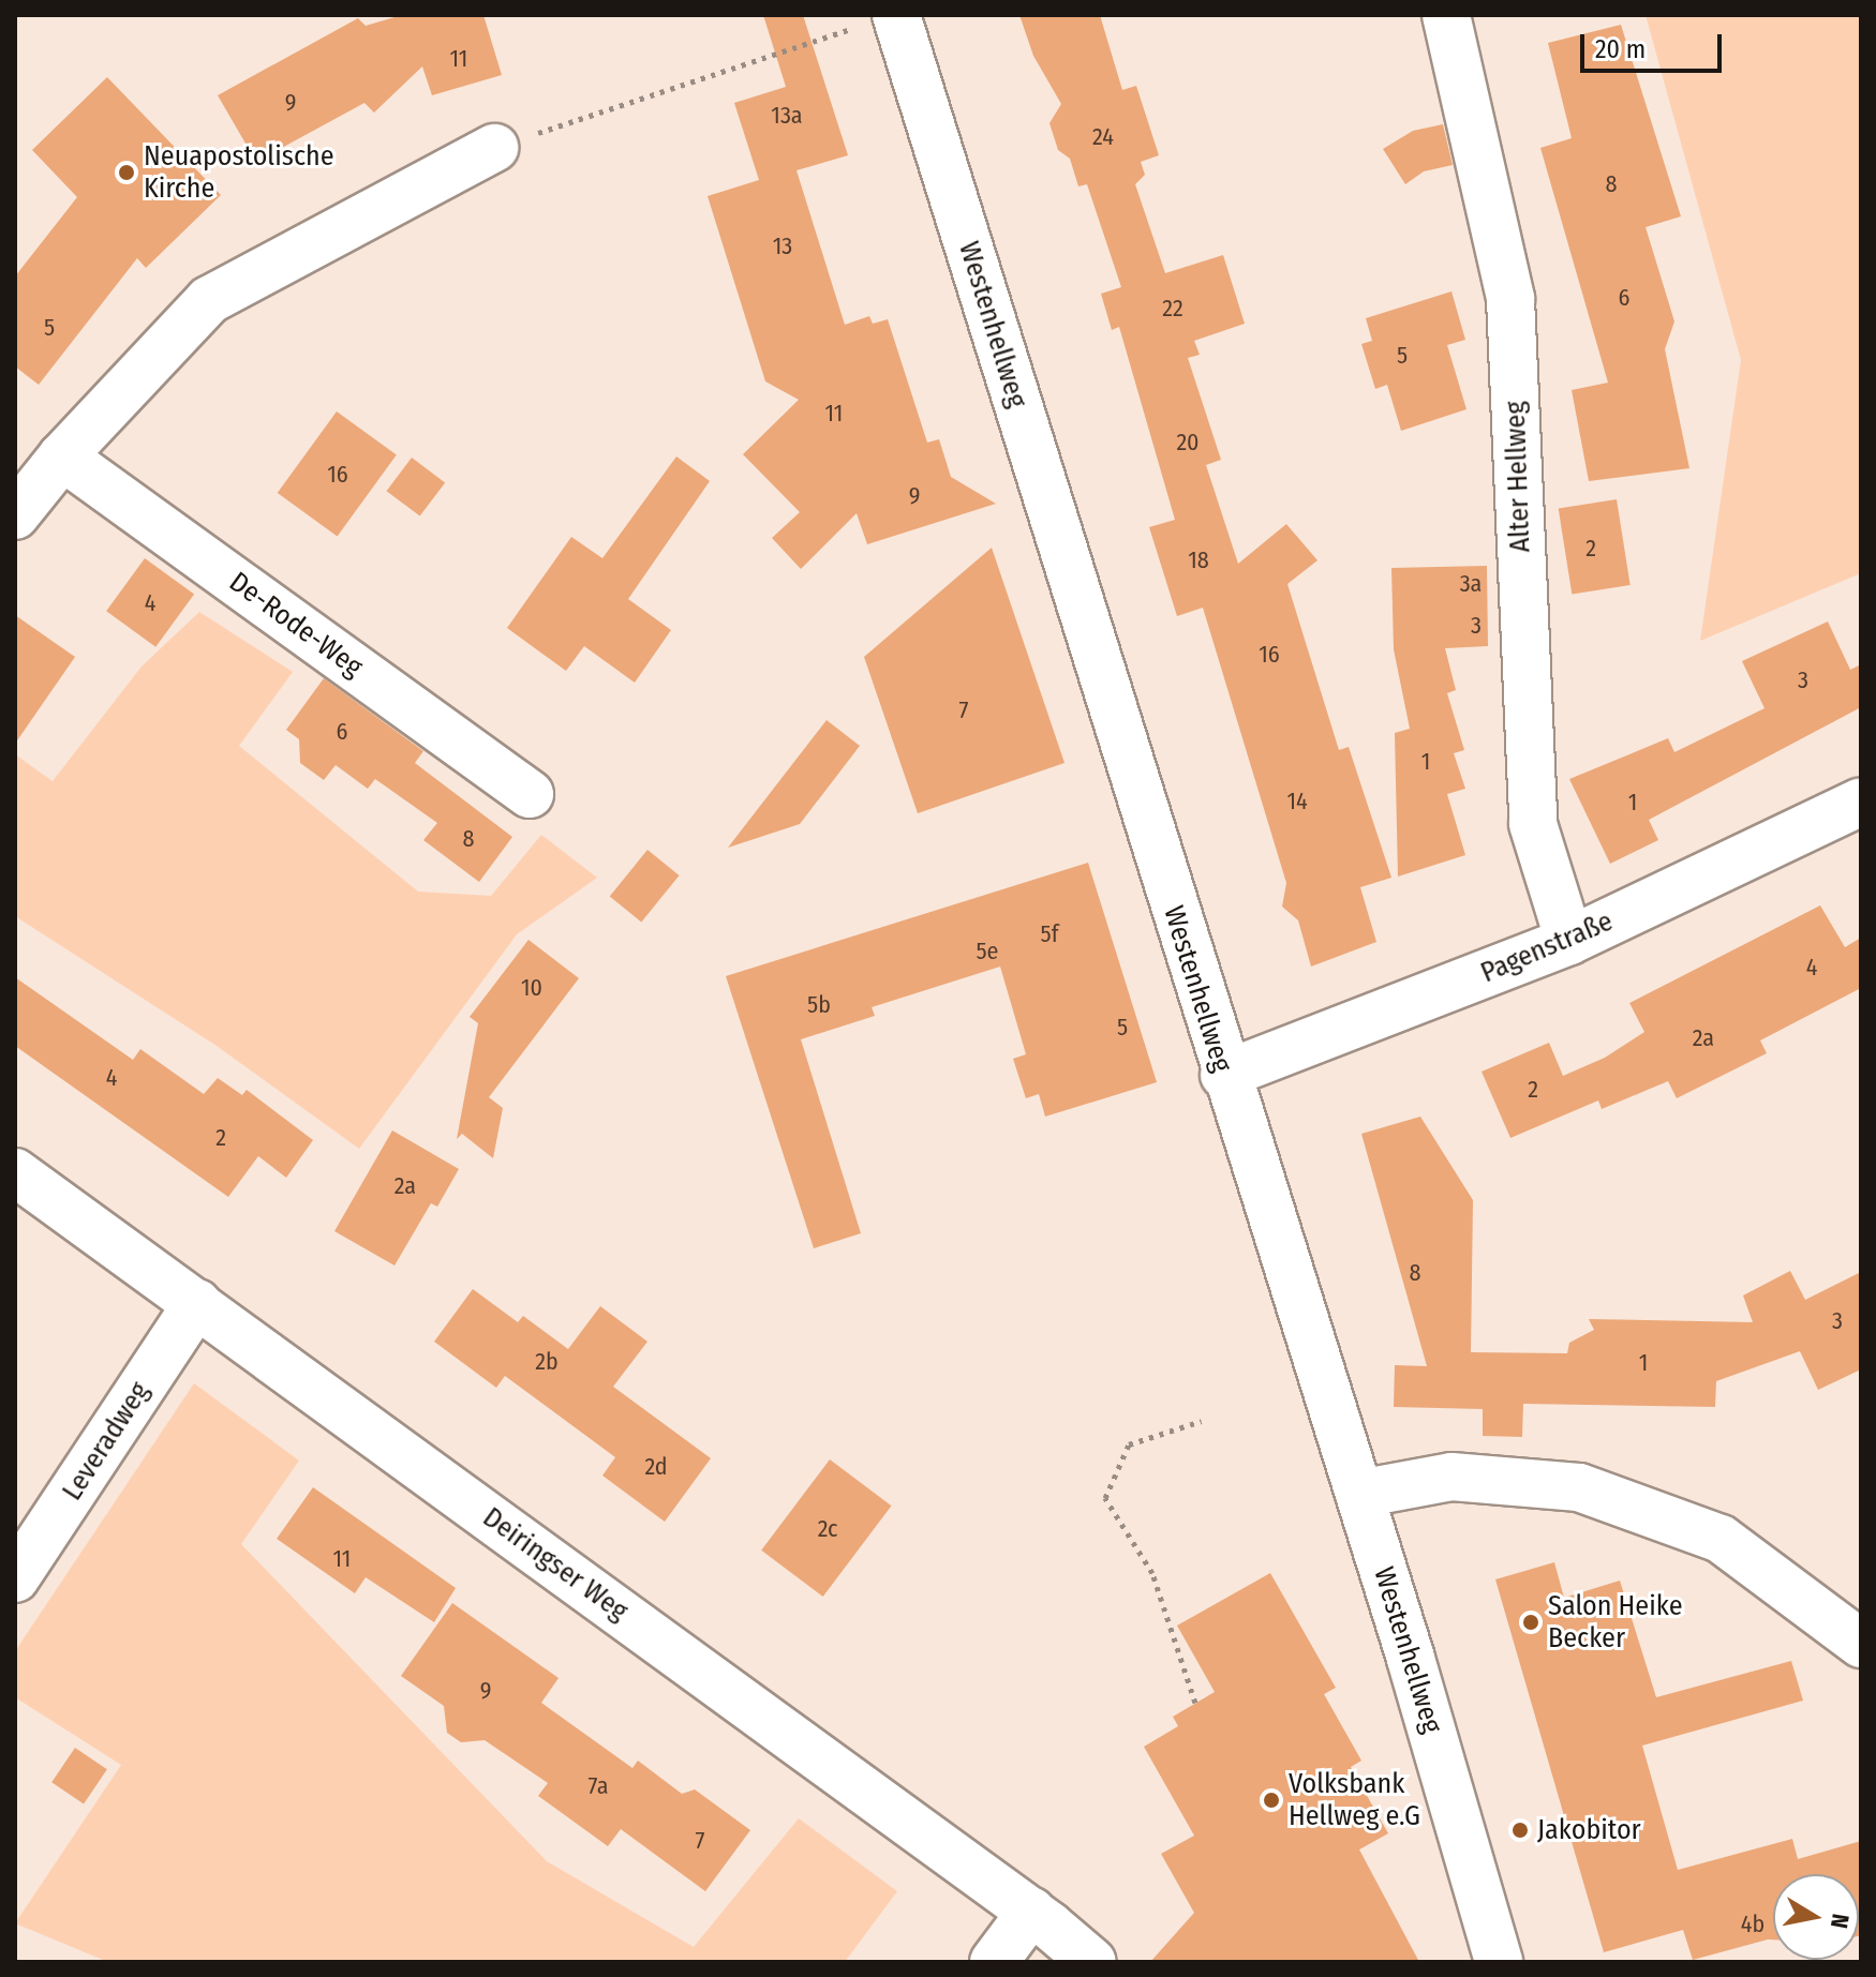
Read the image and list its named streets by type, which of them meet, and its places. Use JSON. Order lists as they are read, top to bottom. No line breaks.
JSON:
{"streets":{"street":["Westenhellweg","Alter Hellweg","De-Rode-Weg","Pagenstraße","Leveradweg","Deiringser Weg"]},"crossings":[["Westenhellweg","Pagenstraße"],["Alter Hellweg","Pagenstraße"],["Leveradweg","Deiringser Weg"]],"places":["Neuapostolische Kirche","Salon Heike Becker","Volksbank Hellweg e.G","Jakobitor"],"house_numbers":["11","9","13a","24","8","13","6","22","5","5","11","20","16","9","2","18","3a","4","3","16","3","7","6","1","14","1","8","5f","5e","4","10","5b","5","2a","4","2","2","2a","8","3","2b","1","2d","2c","11","9","7a","7","4b"],"scale_bar":"20 m","north":"right"}
